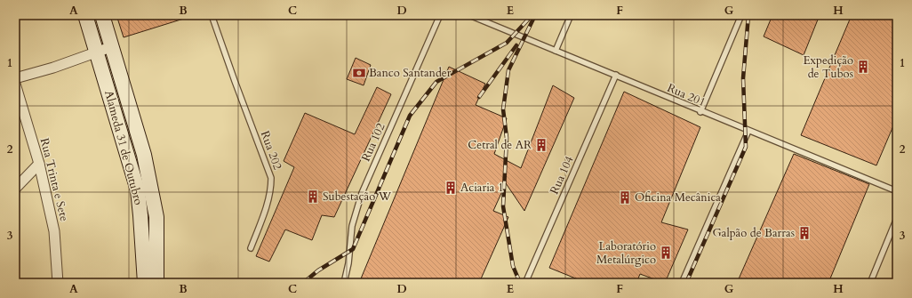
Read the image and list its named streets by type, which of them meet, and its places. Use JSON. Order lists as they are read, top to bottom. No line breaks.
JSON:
{"streets":{"main road":["Alameda 31 de Outubro"],"street":["Rua Trinta e Sete"],"lane":["Rua 201","Rua 102","Rua 202","Rua 104"]},"crossings":[["Rua 201","Rua 104"]],"places":{"building":["Expedição de Tubos","Cetral de AR","Aciaria 1","Subestação W","Oficina Mecânica","Galpão de Barras","Laboratório Metalúrgico"],"bank":["Banco Santander"]},"grid":{"columns":["A","B","C","D","E","F","G","H"],"rows":["1","2","3"]}}
